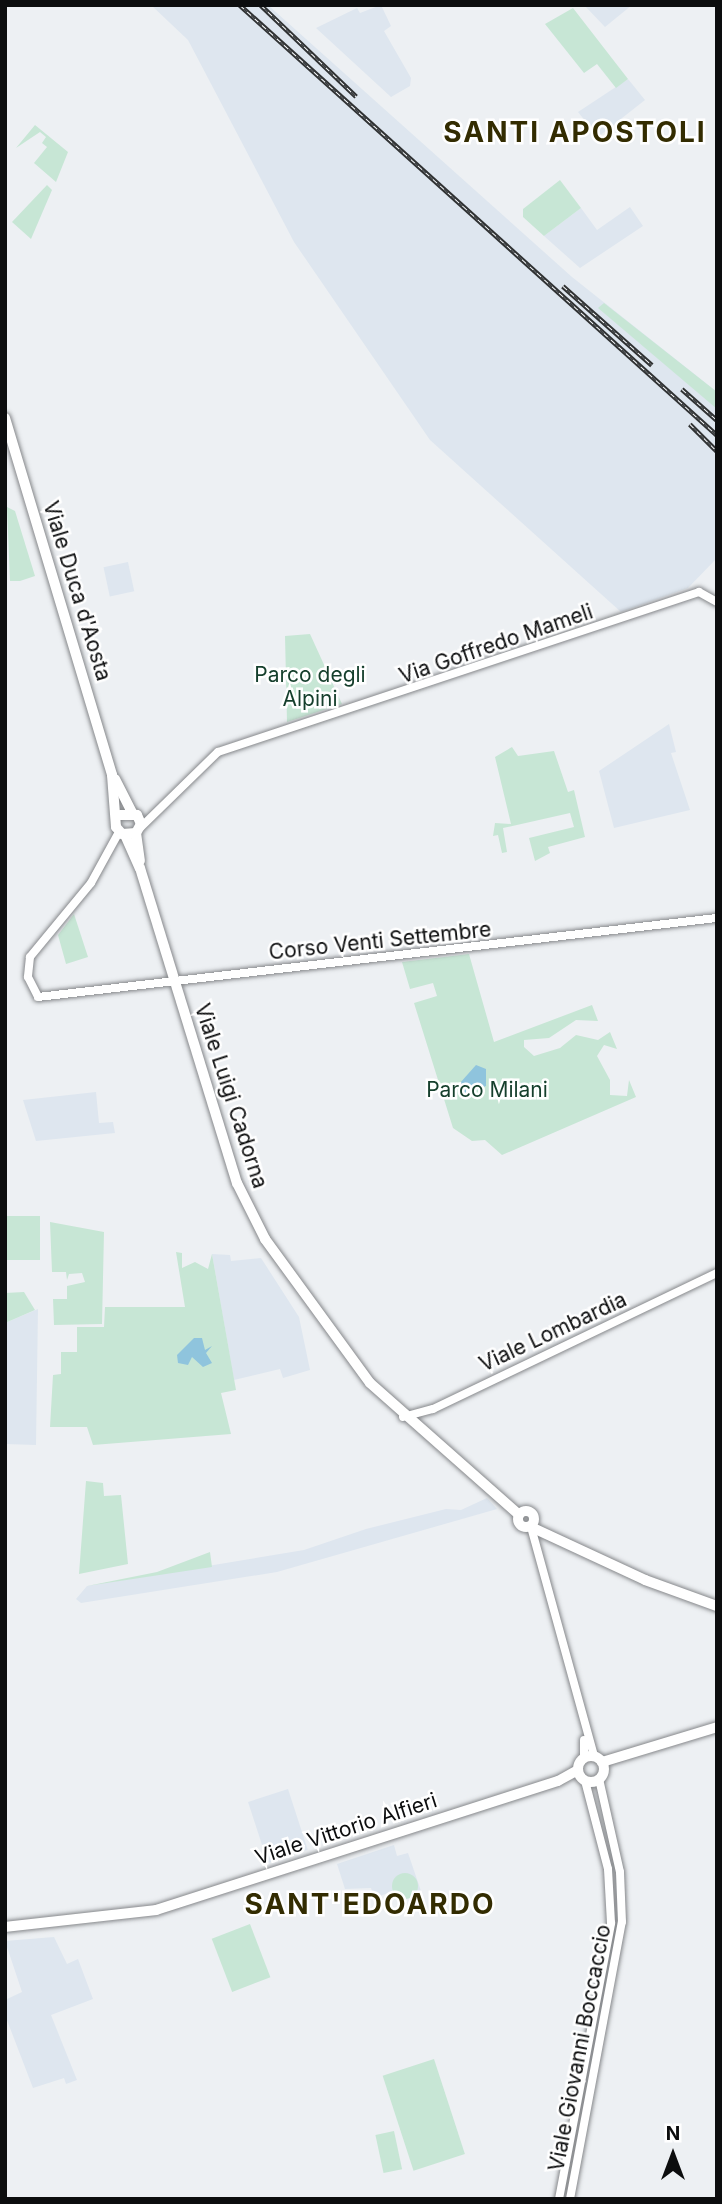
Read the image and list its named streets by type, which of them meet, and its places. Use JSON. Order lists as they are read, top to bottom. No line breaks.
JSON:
{"streets":{"main road":["Viale Duca d'Aosta","Viale Luigi Cadorna","Viale Vittorio Alfieri"],"street":["Via Goffredo Mameli","Corso Venti Settembre","Viale Lombardia","Viale Giovanni Boccaccio"]},"crossings":[["Viale Duca d'Aosta","Via Goffredo Mameli"],["Via Goffredo Mameli","Corso Venti Settembre"],["Corso Venti Settembre","Viale Luigi Cadorna"],["Viale Luigi Cadorna","Viale Lombardia"],["Viale Luigi Cadorna","Viale Giovanni Boccaccio"],["Viale Vittorio Alfieri","Viale Giovanni Boccaccio"]],"districts":["SANTI APOSTOLI","SANT'EDOARDO"],"parks":["Parco degli Alpini","Parco Milani"],"north":"top"}
